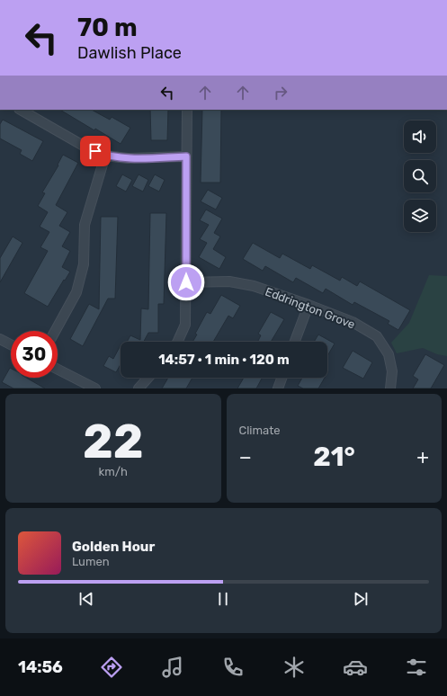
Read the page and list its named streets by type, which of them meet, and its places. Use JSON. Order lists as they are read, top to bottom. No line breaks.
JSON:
{"streets":{"street":["Eddrington Grove"]},"page":{"turn":["70 m","Dawlish Place"],"limit":"30","trip":"14:57 · 1 min · 120 m","tile":[["22","km/h"],"Climate"],"heat":["−","21°","+"],"song":["Golden Hour","Lumen"],"tabs":"14:56"}}
